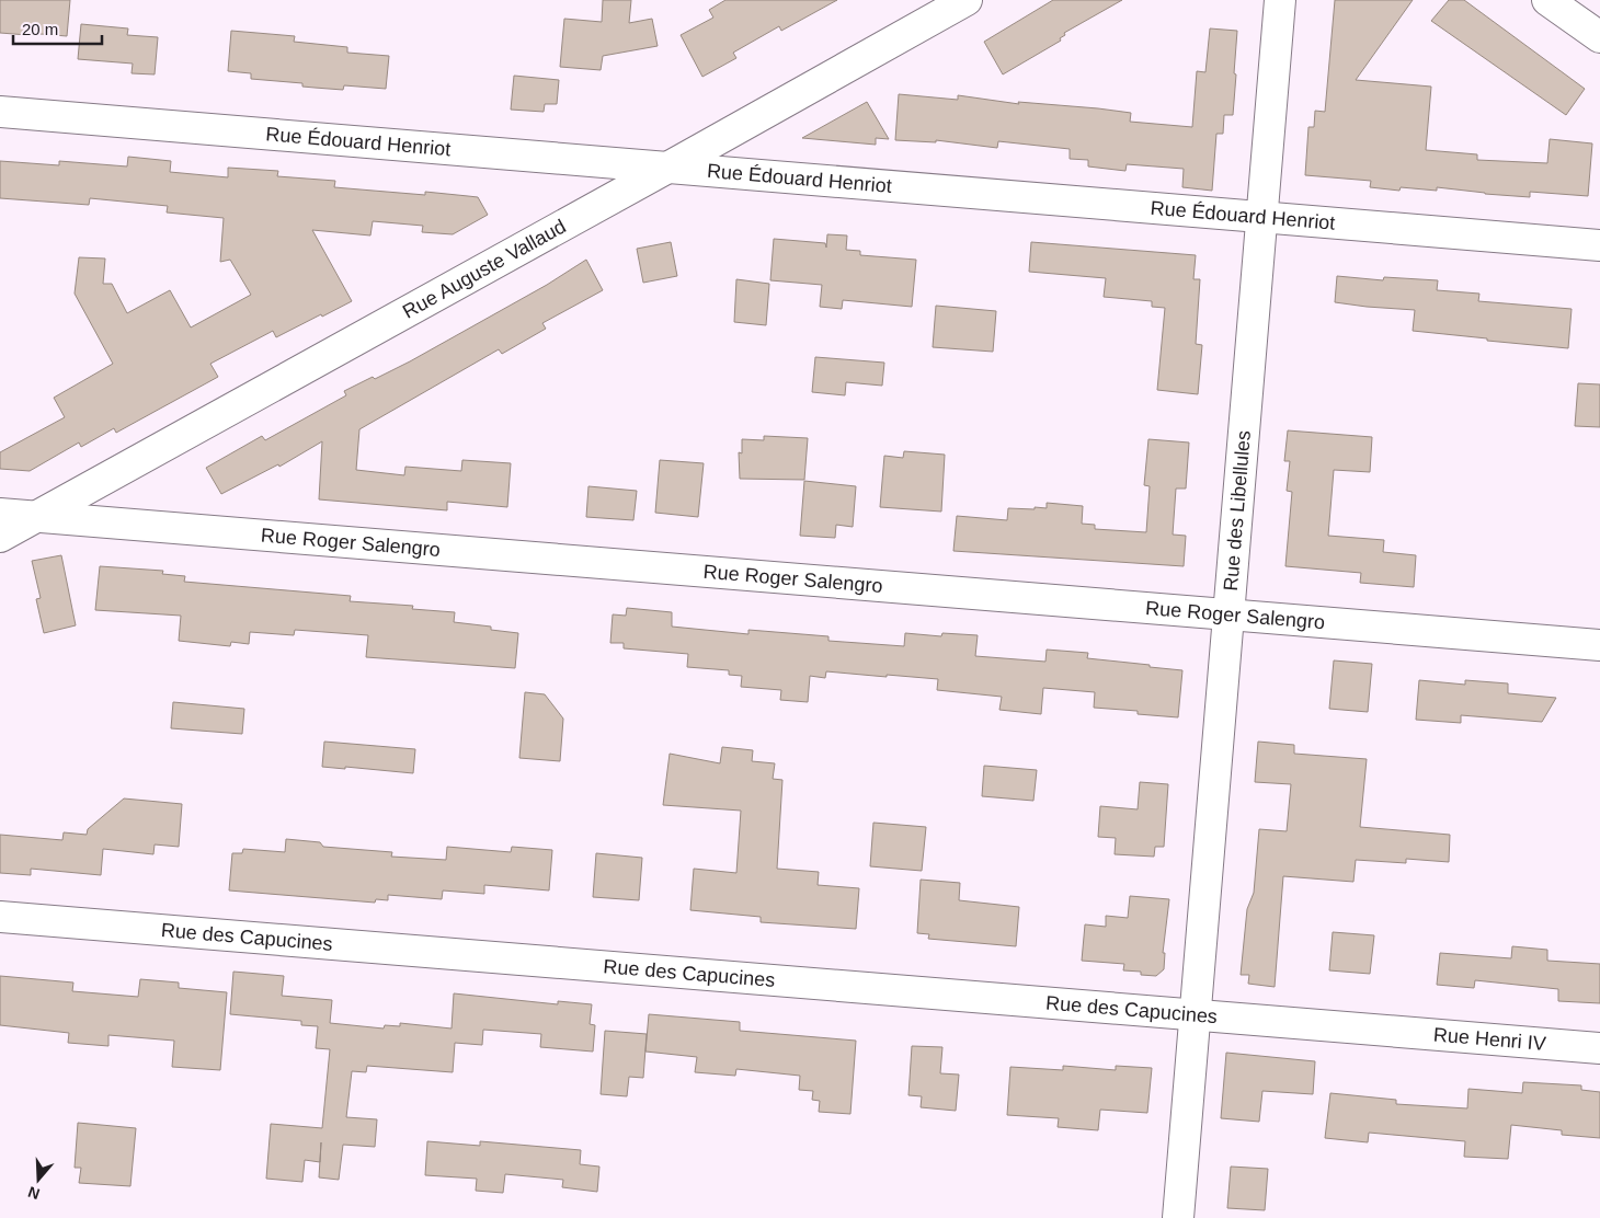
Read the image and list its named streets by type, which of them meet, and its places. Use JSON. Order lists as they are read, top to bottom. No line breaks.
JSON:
{"streets":{"street":["Rue Édouard Henriot","Rue Auguste Vallaud","Rue des Libellules","Rue Roger Salengro","Rue des Capucines","Rue Henri IV"]},"crossings":[["Rue Édouard Henriot","Rue Auguste Vallaud"],["Rue Édouard Henriot","Rue des Libellules"],["Rue Auguste Vallaud","Rue Roger Salengro"],["Rue des Libellules","Rue Roger Salengro"],["Rue des Libellules","Rue des Capucines"],["Rue des Capucines","Rue Henri IV"]],"scale_bar":"20 m","north":"bottom"}
